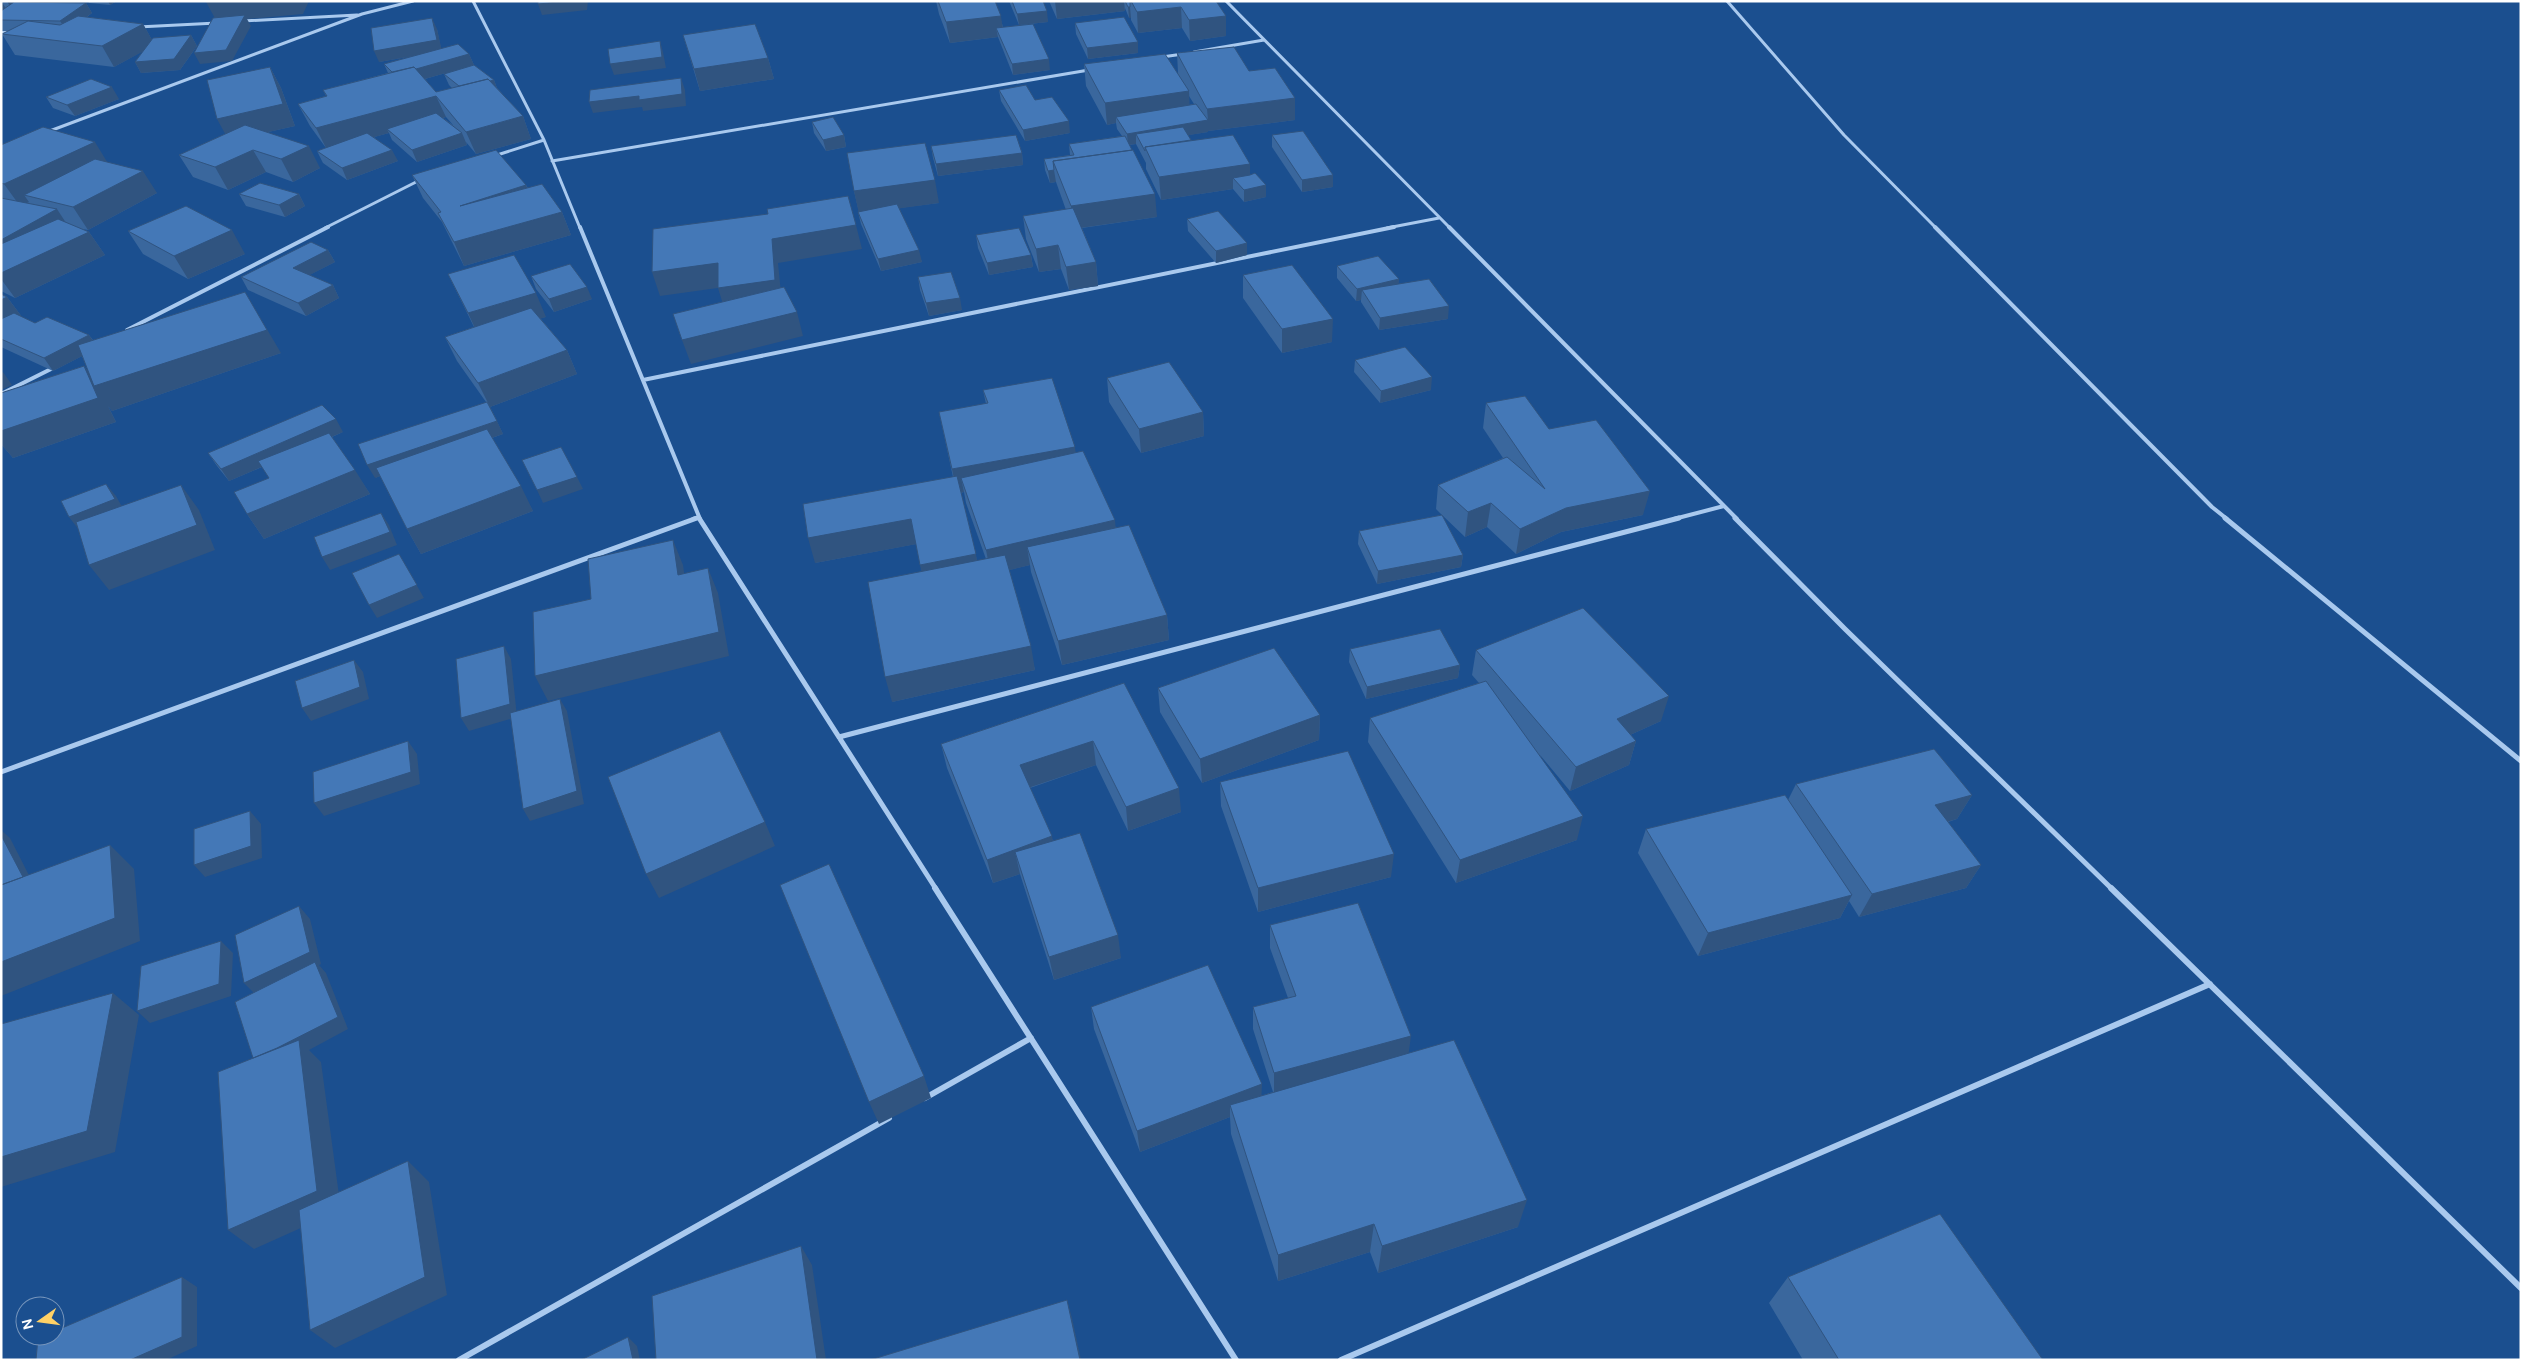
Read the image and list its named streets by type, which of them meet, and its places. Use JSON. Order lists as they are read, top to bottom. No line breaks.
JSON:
{"north":"left"}
